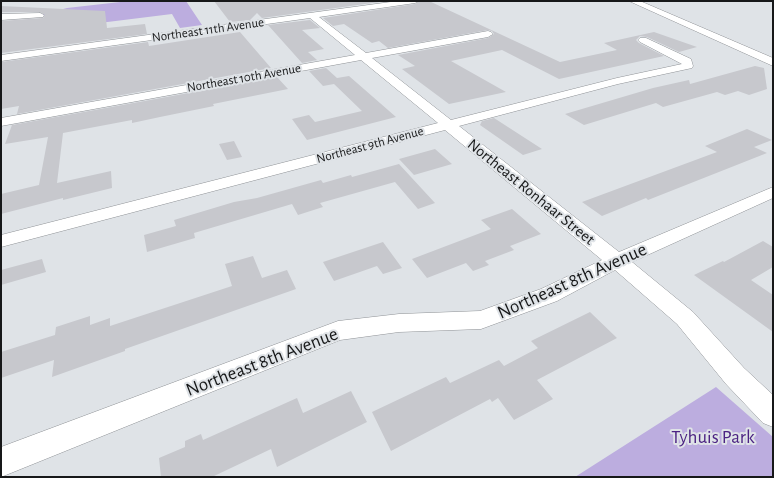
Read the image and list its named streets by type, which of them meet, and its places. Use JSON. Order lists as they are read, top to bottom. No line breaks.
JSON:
{"streets":{"street":["Northeast 11th Avenue","Northeast 10th Avenue","Northeast 9th Avenue","Northeast Ronhaar Street","Northeast 8th Avenue"]},"crossings":[["Northeast 11th Avenue","Northeast Ronhaar Street"],["Northeast 10th Avenue","Northeast Ronhaar Street"],["Northeast 9th Avenue","Northeast Ronhaar Street"],["Northeast Ronhaar Street","Northeast 8th Avenue"]],"parks":["Tyhuis Park"]}
